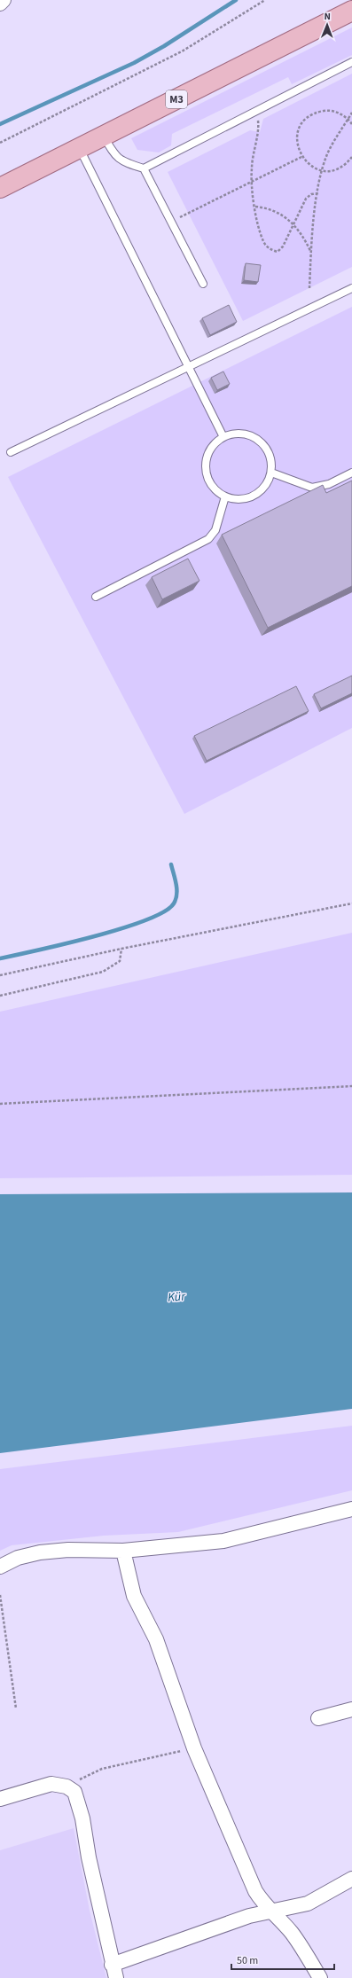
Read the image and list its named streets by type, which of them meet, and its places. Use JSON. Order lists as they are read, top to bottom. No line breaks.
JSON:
{"streets":{"main road":["M3"]},"water":["Kür"],"scale_bar":"50 m","north":"top"}
